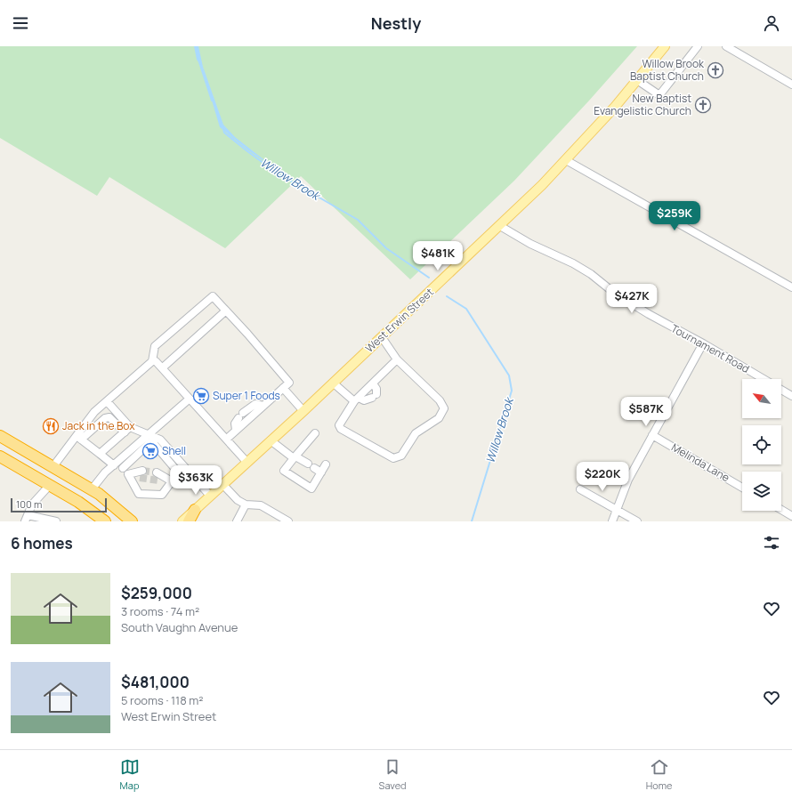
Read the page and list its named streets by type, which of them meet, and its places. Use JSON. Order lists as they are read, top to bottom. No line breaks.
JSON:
{"streets":{"main road":["West Erwin Street"],"street":["Tournament Road","Melinda Lane"]},"crossings":[["West Erwin Street","Tournament Road"]],"water":["Willow Brook"],"places":{"church":["Willow Brook Baptist Church","New Baptist Evangelistic Church"],"supermarket":["Super 1 Foods","Shell"],"restaurant":["Jack in the Box"]},"scale_bar":"100 m","north":"top left","page":{"header":"Nestly","price":["$259K","$481K","$427K","$587K","$220K","$363K"],"scale":"100 m","heading":"6 homes","list":[{"name":"$259,000","note":"3 rooms · 74 m² · South Vaughn Avenue"},{"name":"$481,000","note":"5 rooms · 118 m² · West Erwin Street"}],"tabs":["Map","Saved","Home"]}}
